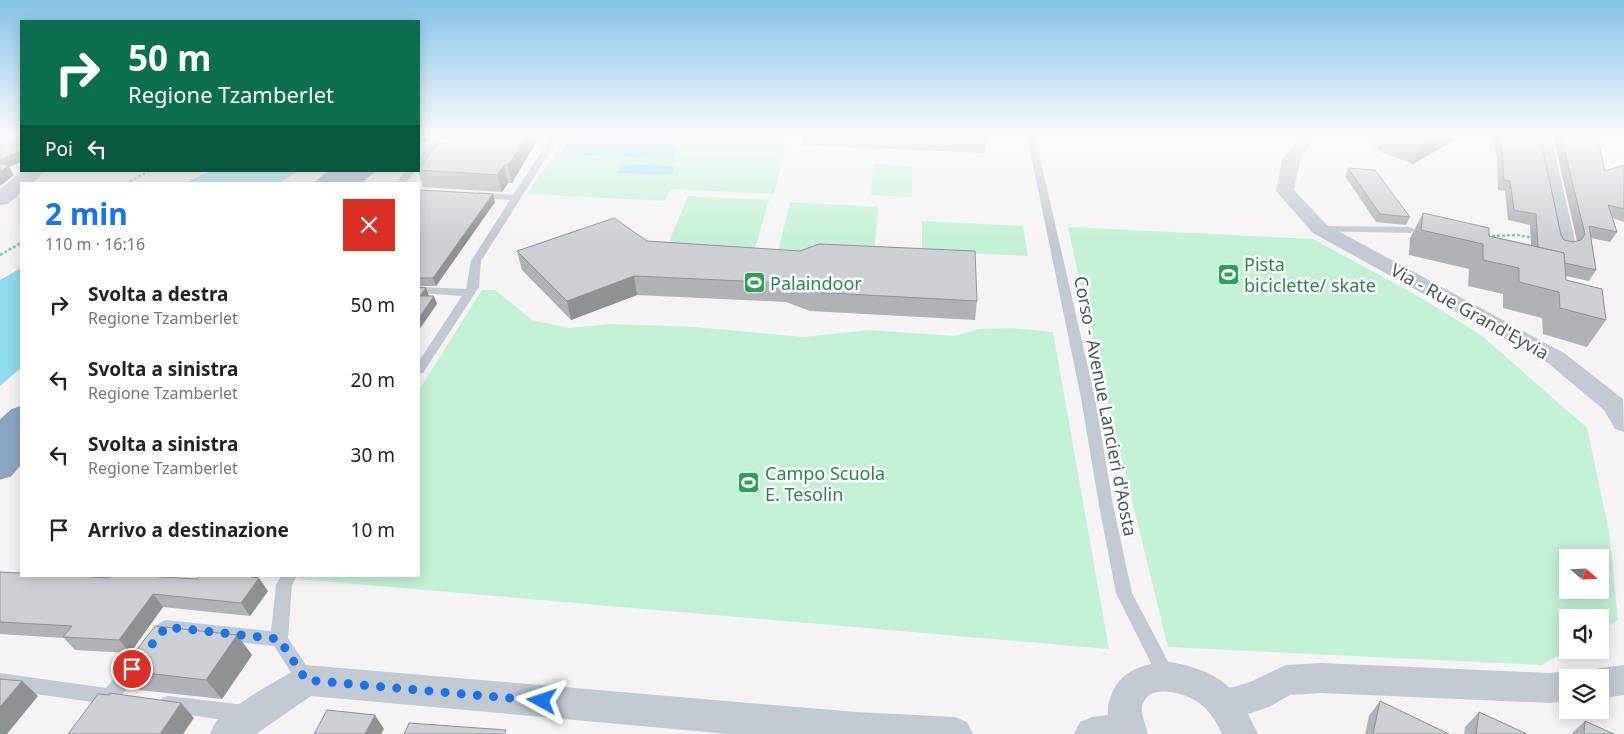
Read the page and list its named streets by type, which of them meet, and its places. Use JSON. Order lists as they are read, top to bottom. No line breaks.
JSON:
{"streets":{"street":["Via - Rue Grand'Eyvia"],"lane":["Corso - Avenue Lancieri d'Aosta"]},"places":{"sports":["Pista biciclette/ skate","Palaindoor","Campo Scuola E. Tesolin"]},"north":"right","page":{"turn":["50 m","Regione Tzamberlet"],"then":"Poi","heading":["2 min","110 m · 16:16"],"list":[{"name":"Svolta a destra","note":"Regione Tzamberlet","value":"50 m"},{"name":"Svolta a sinistra","note":"Regione Tzamberlet","value":"20 m"},{"name":"Svolta a sinistra","note":"Regione Tzamberlet","value":"30 m"},{"name":"Arrivo a destinazione","value":"10 m"}]}}
